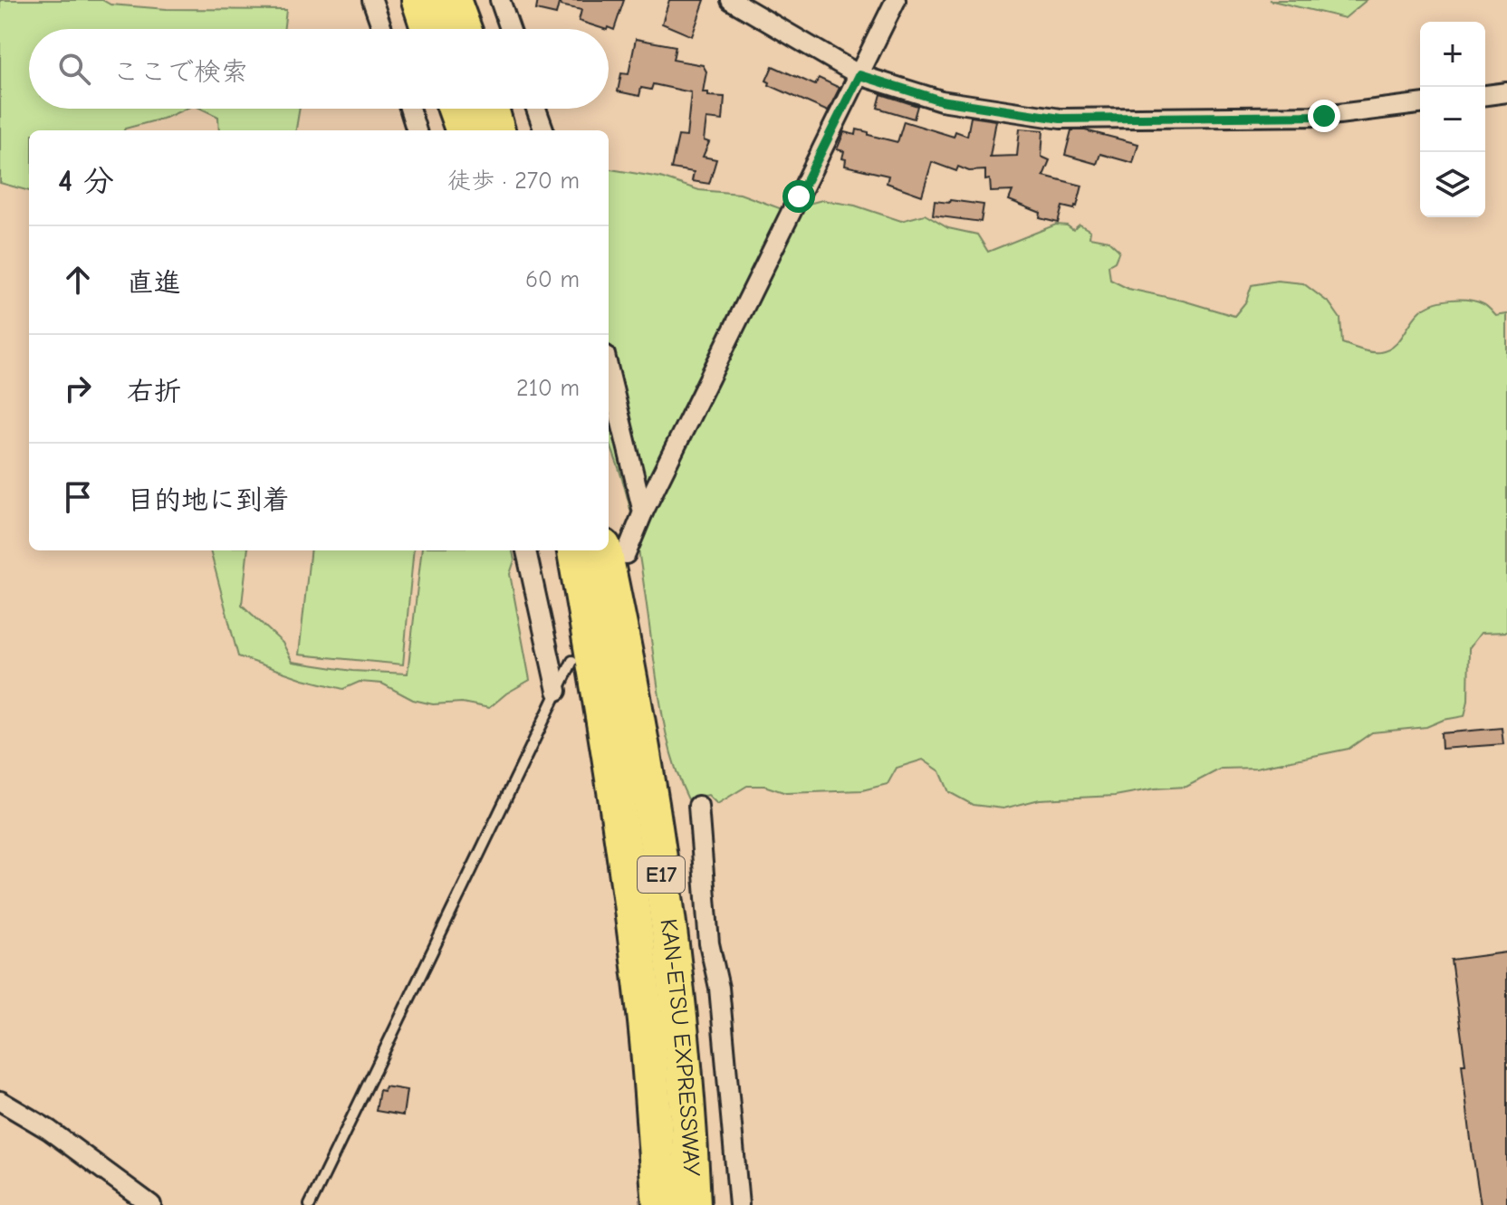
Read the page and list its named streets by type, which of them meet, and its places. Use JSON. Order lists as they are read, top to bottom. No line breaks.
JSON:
{"streets":{"highway":["E17","KAN-ETSU EXPRESSWAY"]},"page":{"map_buttons":["+","−"],"search":"ここで検索","heading":["4 分","徒歩 · 270 m"],"list":[["直進","60 m"],["右折","210 m"],"目的地に到着"]}}
